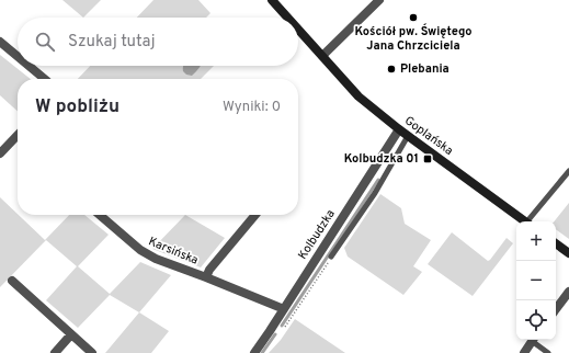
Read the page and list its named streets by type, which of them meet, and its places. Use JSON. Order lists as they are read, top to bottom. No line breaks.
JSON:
{"streets":{"street":["Goplańska","Kolbudzka","Karsińska"]},"crossings":[["Goplańska","Kolbudzka"],["Kolbudzka","Karsińska"]],"places":{"other":["Kościół pw. Świętego Jana Chrzciciela","Plebania"],"transit":["Kolbudzka 01"]},"page":{"search":"Szukaj tutaj","heading":["W pobliżu","Wyniki: 0"],"map_buttons":["+","−"]}}
